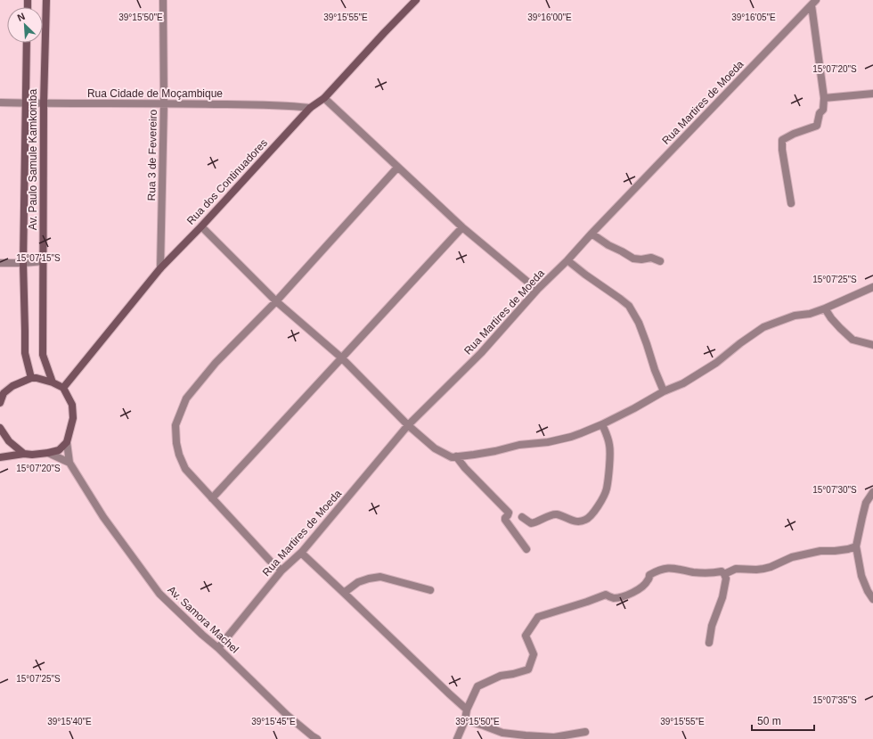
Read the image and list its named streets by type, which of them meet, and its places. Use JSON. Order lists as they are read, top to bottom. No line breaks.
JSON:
{"streets":{"street":["Rua Cidade de Moçambique","Rua Martires de Moeda","Rua 3 de Fevereiro","Av. Paulo Samule Kamkomba","Rua dos Continuadores","Av. Samora Machel"]},"crossings":[["Rua Cidade de Moçambique","Rua 3 de Fevereiro"],["Rua Cidade de Moçambique","Av. Paulo Samule Kamkomba"],["Rua Cidade de Moçambique","Rua dos Continuadores"],["Rua Martires de Moeda","Av. Samora Machel"],["Rua 3 de Fevereiro","Rua dos Continuadores"]],"scale_bar":"50 m","north":"top left","coordinates":["39°15'50\"E","39°15'55\"E","39°16'00\"E","39°16'05\"E","15°07'20\"S","15°07'15\"S","15°07'25\"S","15°07'30\"S","15°07'35\"S","39°15'40\"E","39°15'45\"E"]}
